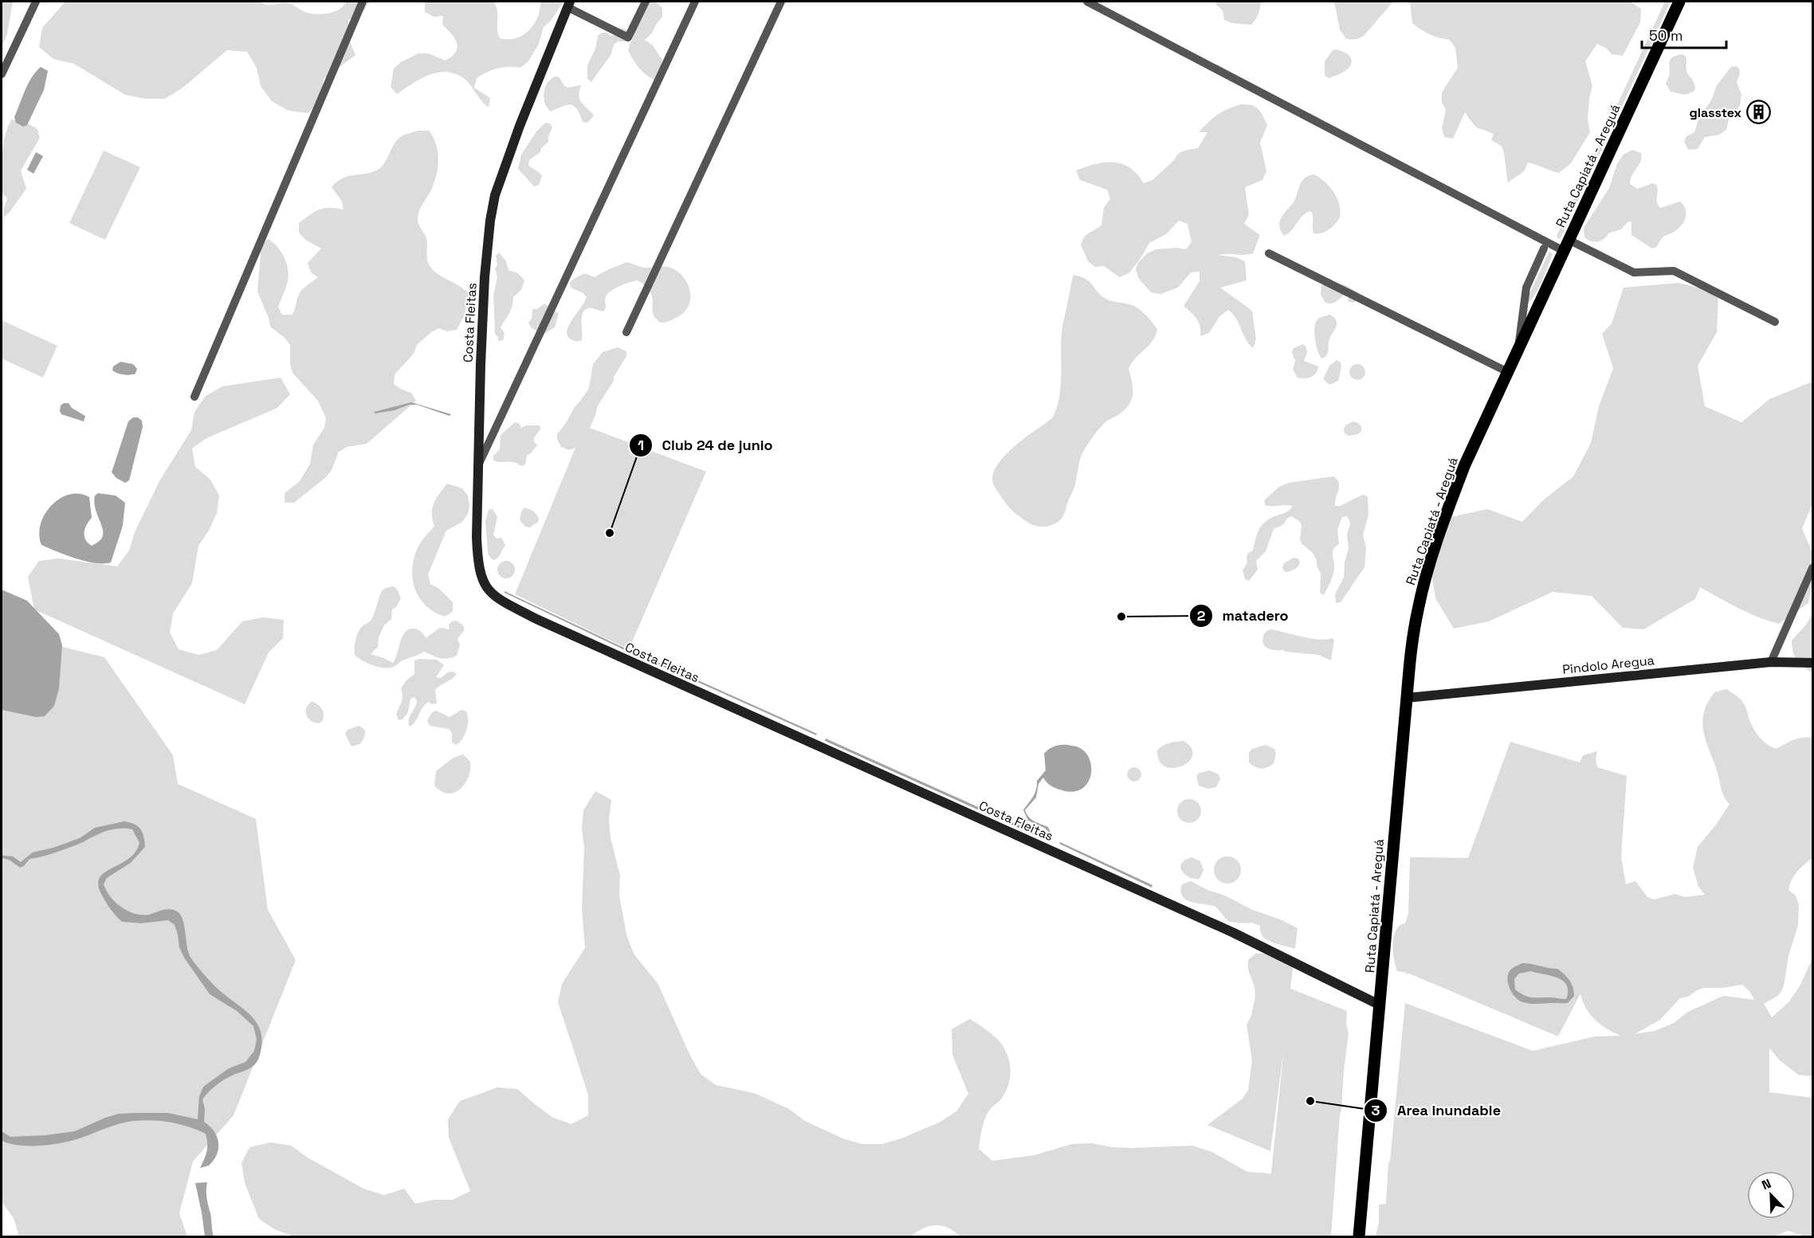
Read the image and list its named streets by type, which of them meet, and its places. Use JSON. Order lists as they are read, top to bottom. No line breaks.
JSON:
{"streets":{"main road":["Ruta Capiatá - Areguá","Costa Fleitas","Pindolo Aregua"]},"crossings":[["Ruta Capiatá - Areguá","Costa Fleitas"],["Ruta Capiatá - Areguá","Pindolo Aregua"]],"places":{"building":["glasstex"],"other":["Club 24 de junio","matadero","Area inundable"]},"scale_bar":"50 m","north":"top left"}
